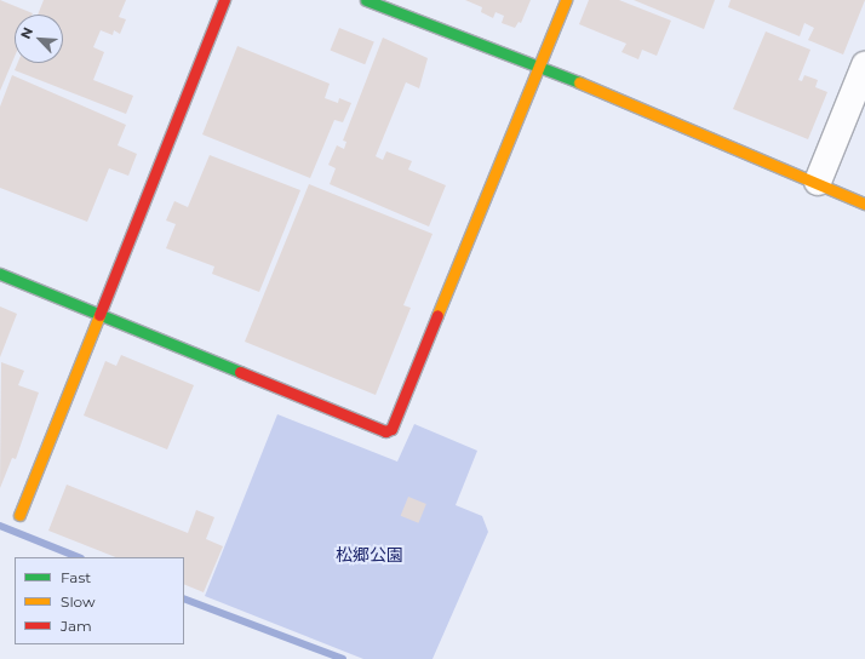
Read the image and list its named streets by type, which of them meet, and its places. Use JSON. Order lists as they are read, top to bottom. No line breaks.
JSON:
{"parks":["松郷公園"],"legend":["Fast","Slow","Jam"],"north":"top left"}
